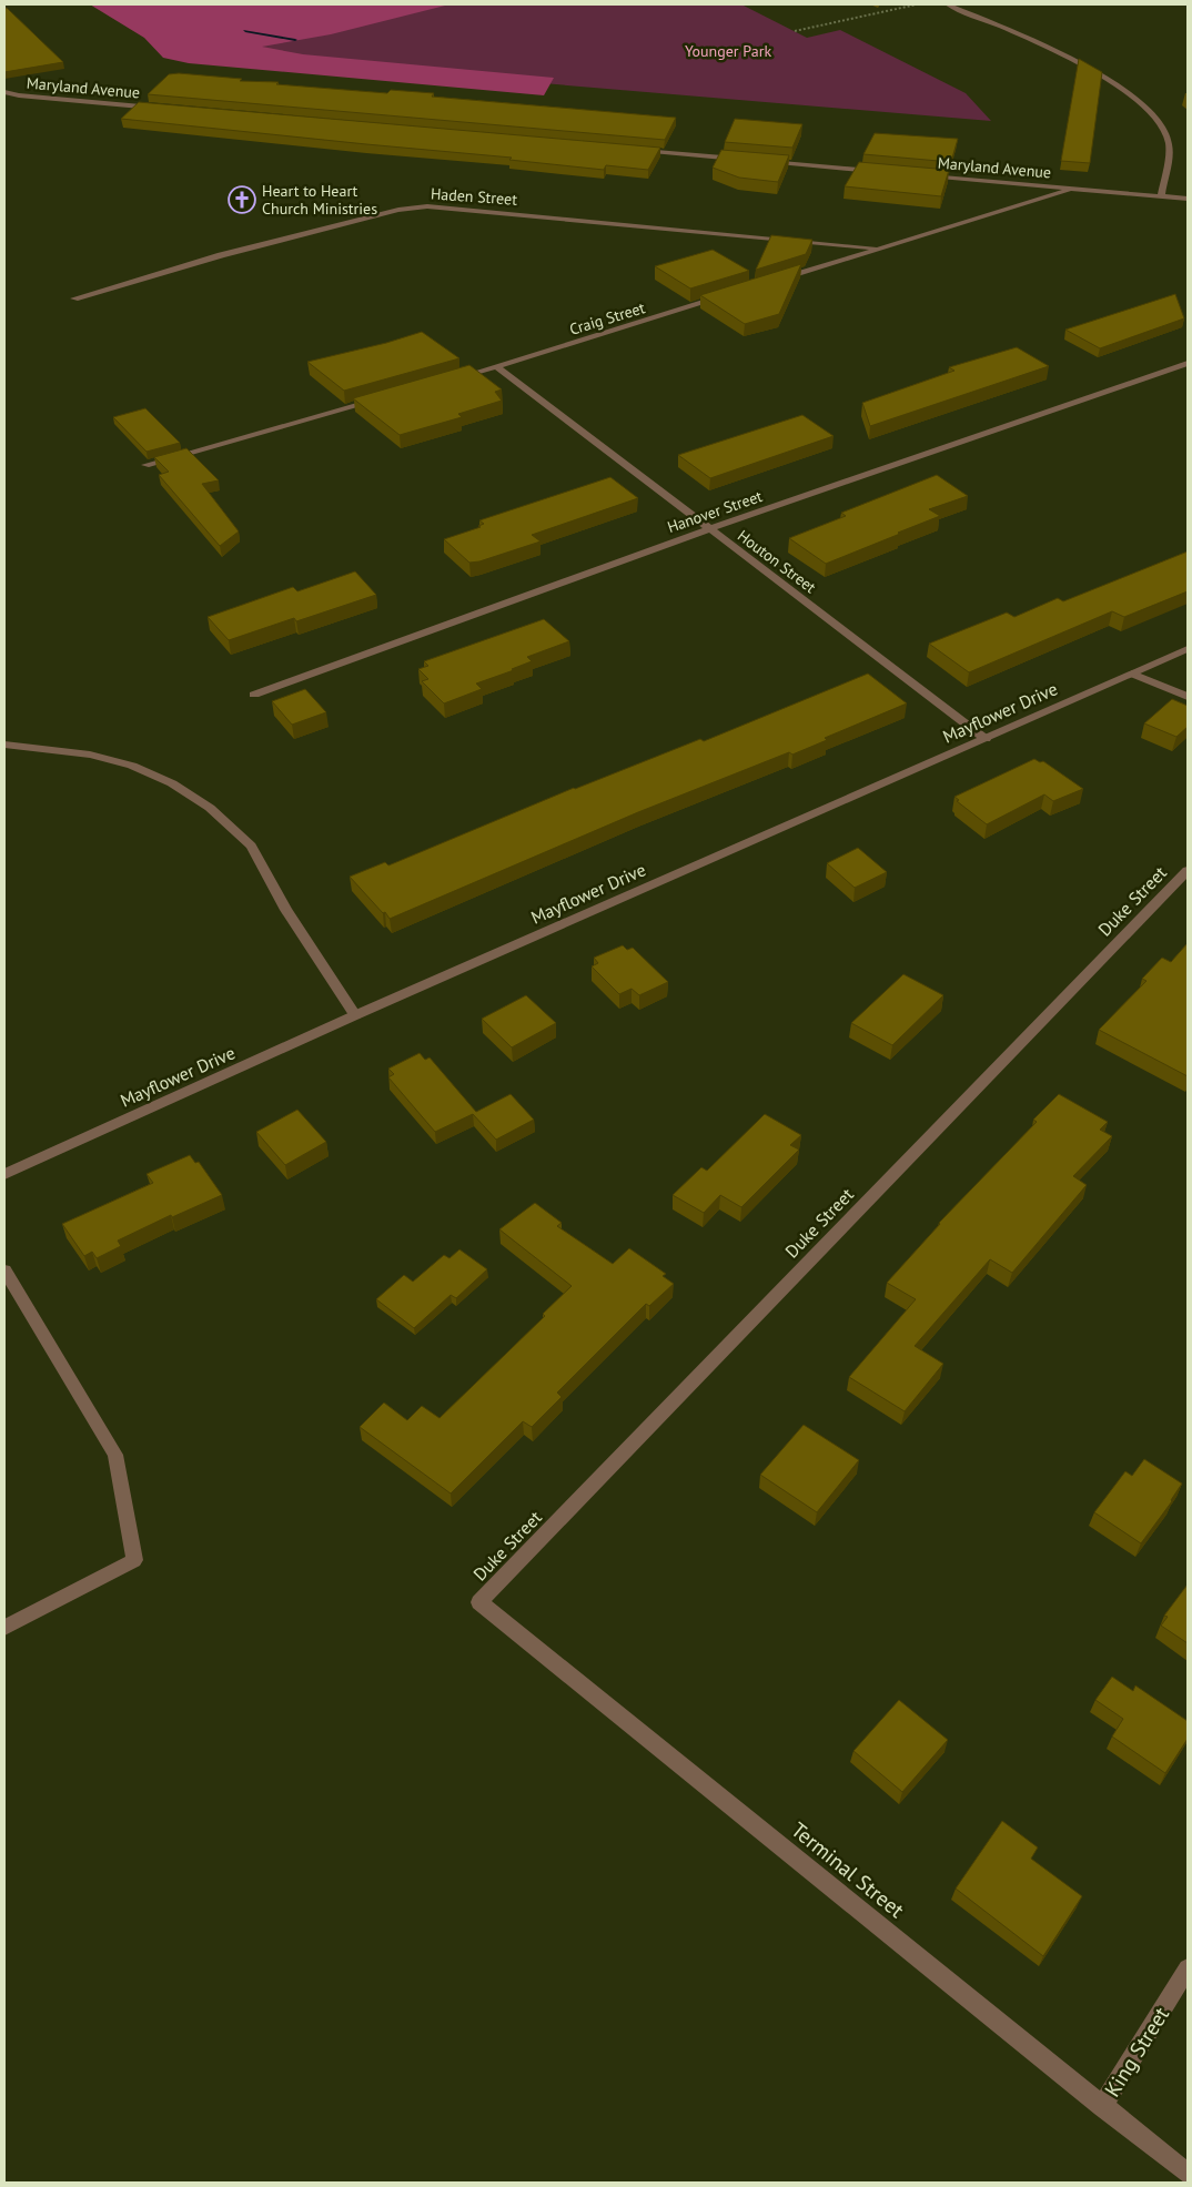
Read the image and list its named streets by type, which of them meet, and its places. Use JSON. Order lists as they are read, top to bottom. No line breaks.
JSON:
{"streets":{"street":["Maryland Avenue","Haden Street","Craig Street","Hanover Street","Houton Street","Mayflower Drive","Duke Street","Terminal Street","King Street"]},"crossings":[["Craig Street","Houton Street"],["Hanover Street","Houton Street"],["Houton Street","Mayflower Drive"],["Duke Street","Terminal Street"],["Terminal Street","King Street"]],"parks":["Younger Park"],"places":{"church":["Heart to Heart Church Ministries"]}}
